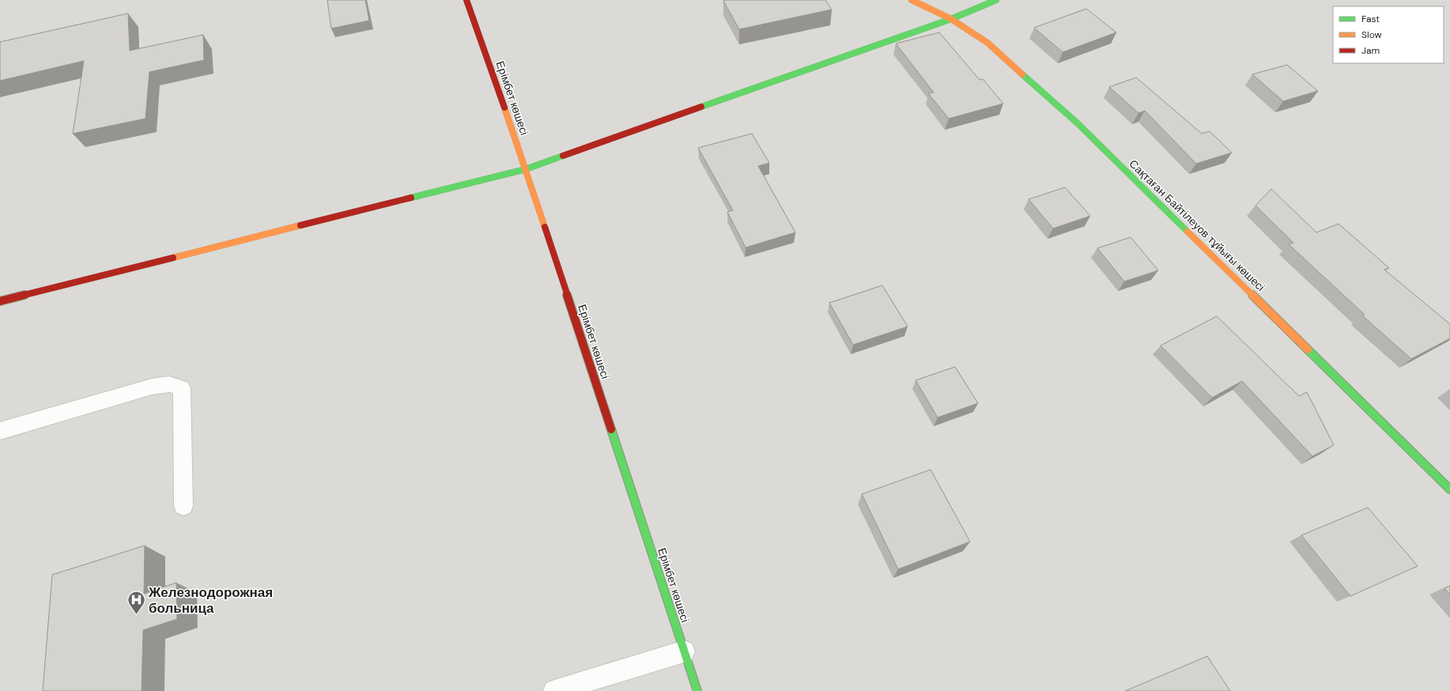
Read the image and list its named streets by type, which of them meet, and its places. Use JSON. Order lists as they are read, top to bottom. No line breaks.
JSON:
{"streets":{"street":["Ерімбет көшесі","Сақтаған Байтілеуов тұйығы көшесі"]},"places":{"hospital":["Железнодорожная больница"]},"legend":["Fast","Slow","Jam"]}
